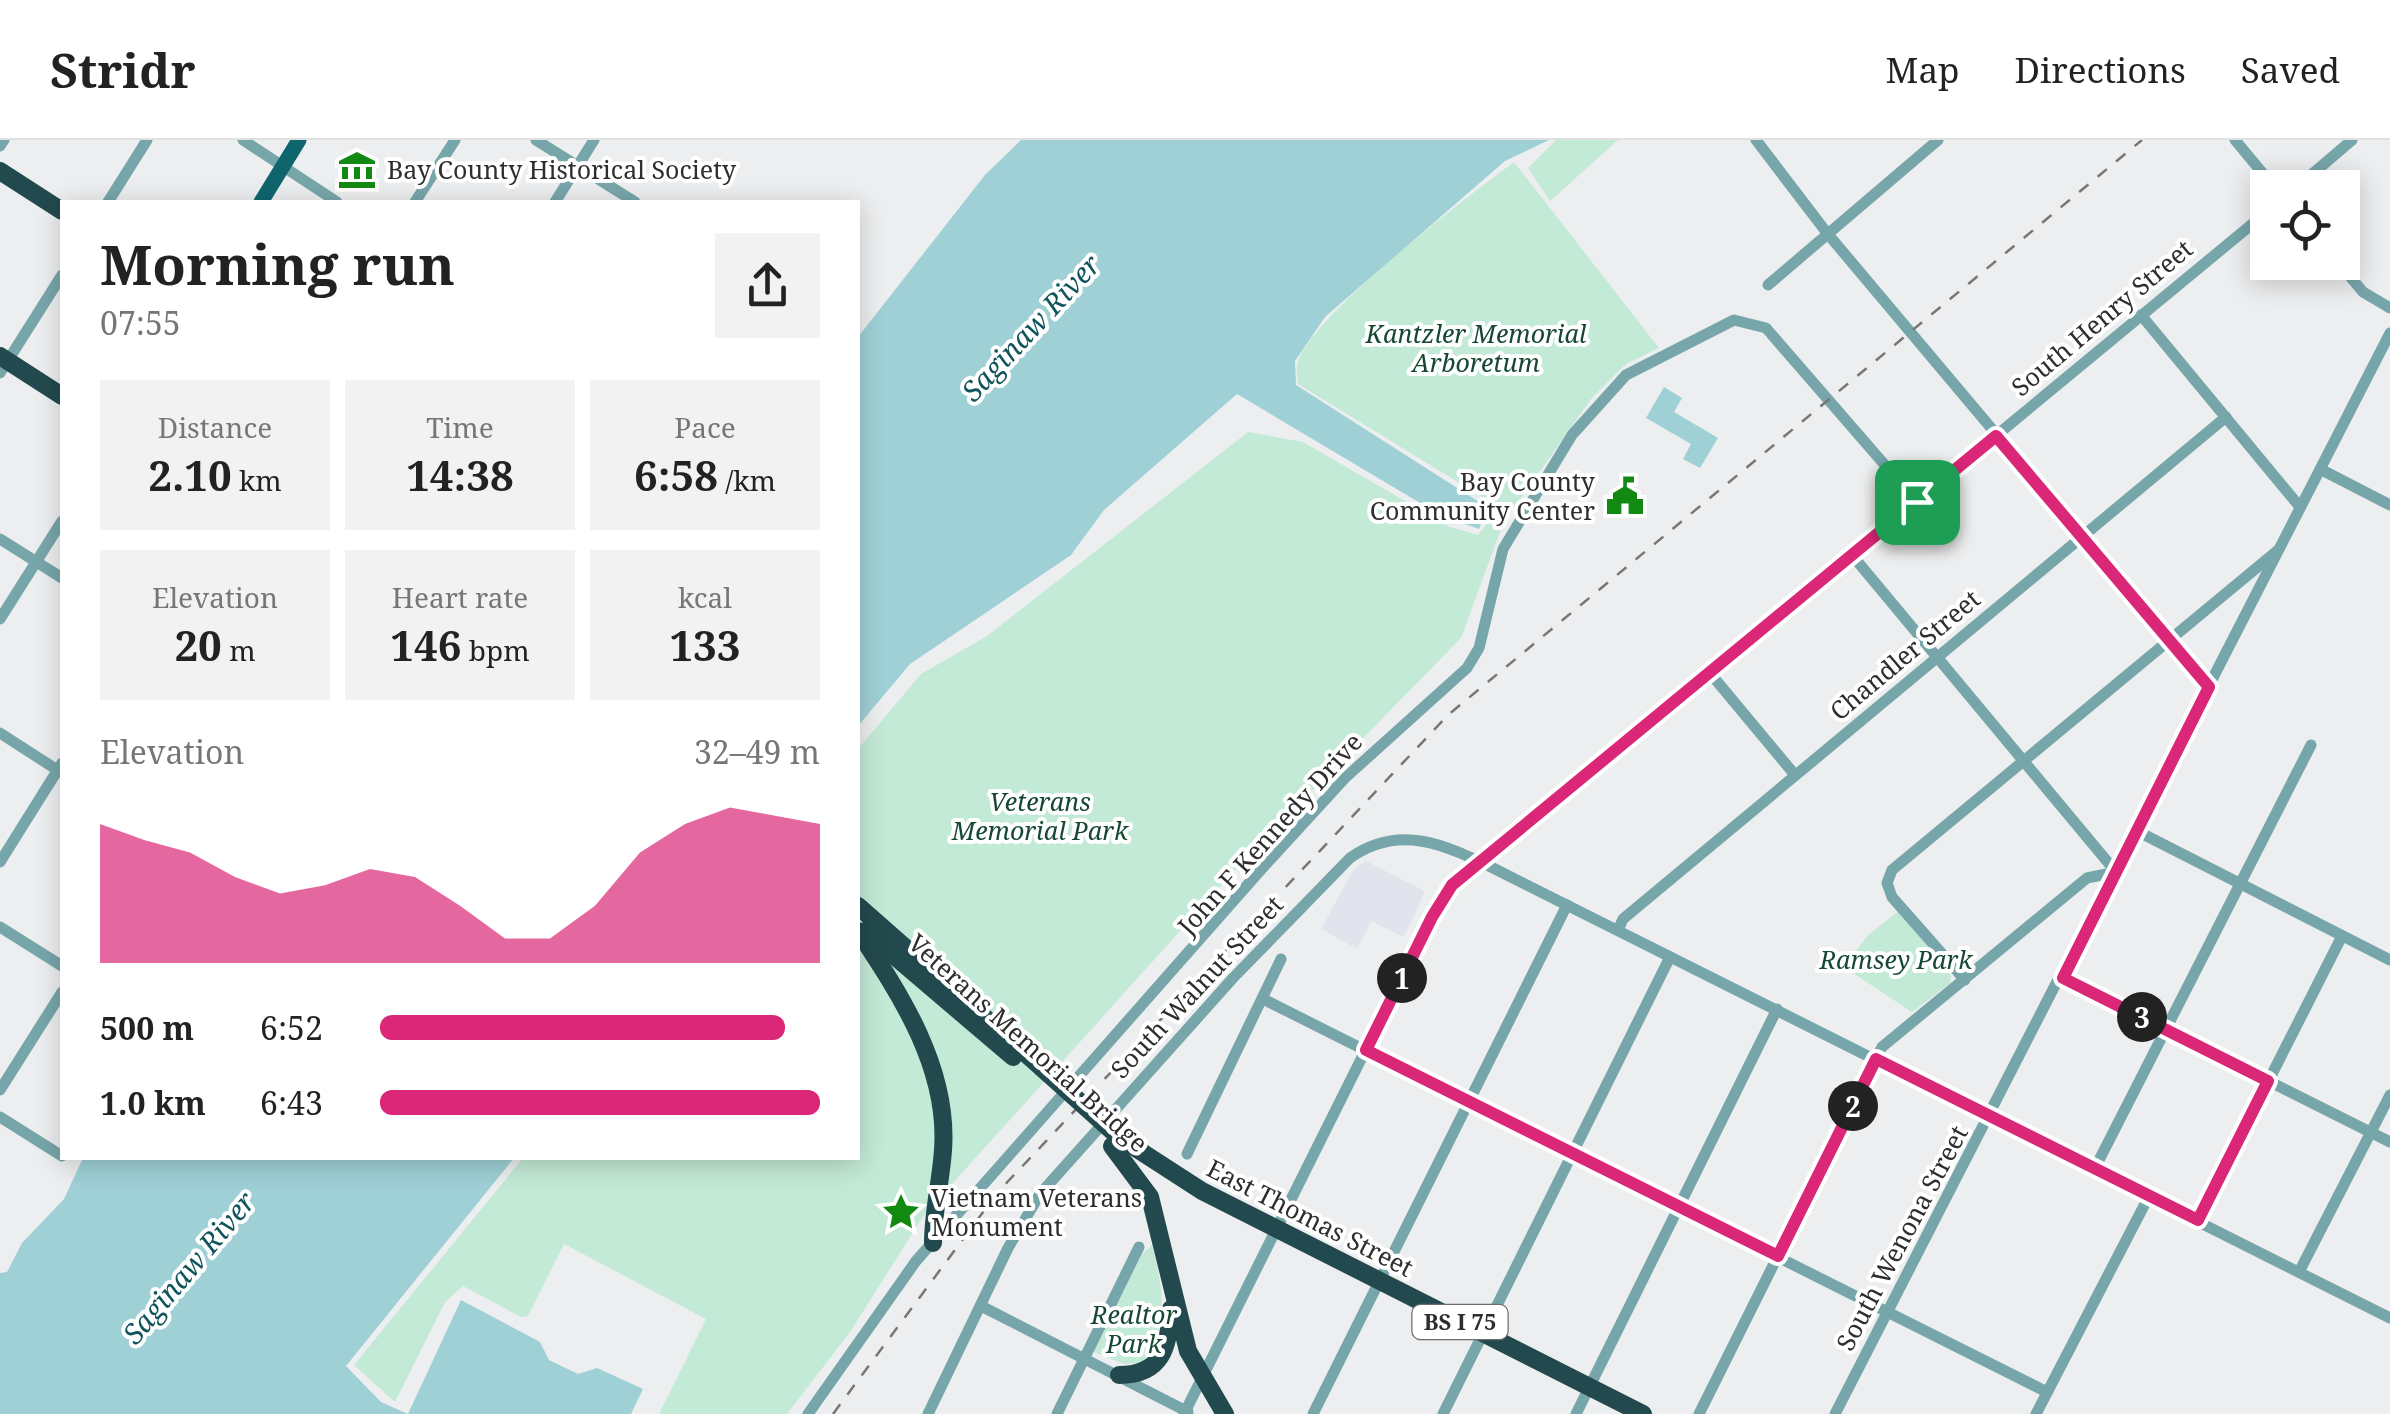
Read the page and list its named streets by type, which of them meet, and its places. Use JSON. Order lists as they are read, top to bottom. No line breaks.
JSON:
{"streets":{"highway":["Veterans Memorial Bridge","East Thomas Street","BS I 75"],"street":["South Henry Street","Chandler Street","John F Kennedy Drive","South Walnut Street","South Wenona Street"]},"crossings":[["South Henry Street","John F Kennedy Drive"],["South Henry Street","South Walnut Street"],["South Henry Street","Veterans Memorial Bridge"],["South Henry Street","East Thomas Street"],["South Henry Street","BS I 75"],["Veterans Memorial Bridge","East Thomas Street"],["Veterans Memorial Bridge","BS I 75"]],"water":["Saginaw River"],"parks":["Kantzler Memorial Arboretum","Veterans Memorial Park","Ramsey Park","Realtor Park"],"places":{"museum":["Bay County Historical Society"],"public building":["Bay County Community Center"],"place":["Vietnam Veterans Monument"]},"page":{"header":"Stridr","nav":["Map","Directions","Saved"],"heading":["Morning run","07:55"],"stats":[["Distance","2.10 km"],["Time","14:38"],["Pace","6:58 /km"],["Elevation","20 m"],["Heart rate","146 bpm"],["kcal","133"]],"chart":["Elevation","32–49 m"],"pins":["1","3","2"],"list":[{"name":"500 m","note":"6:52"},{"name":"1.0 km","note":"6:43"}]}}
